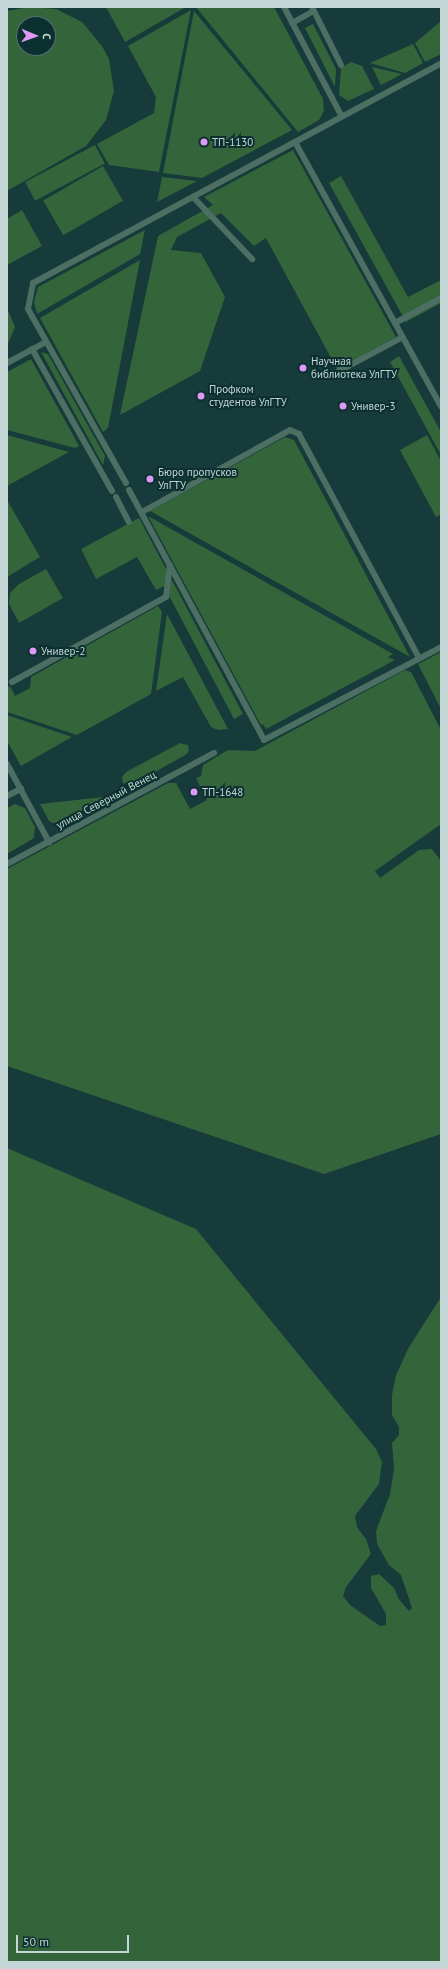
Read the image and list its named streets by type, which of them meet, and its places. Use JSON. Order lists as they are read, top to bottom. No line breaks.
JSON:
{"streets":{"lane":["улица Северный Венец"]},"places":["ТП-1130","Научная библиотека УлГТУ","Профком студентов УлГТУ","Универ-3","Бюро пропусков УлГТУ","Универ-2","ТП-1648"],"scale_bar":"50 m","north":"right"}
